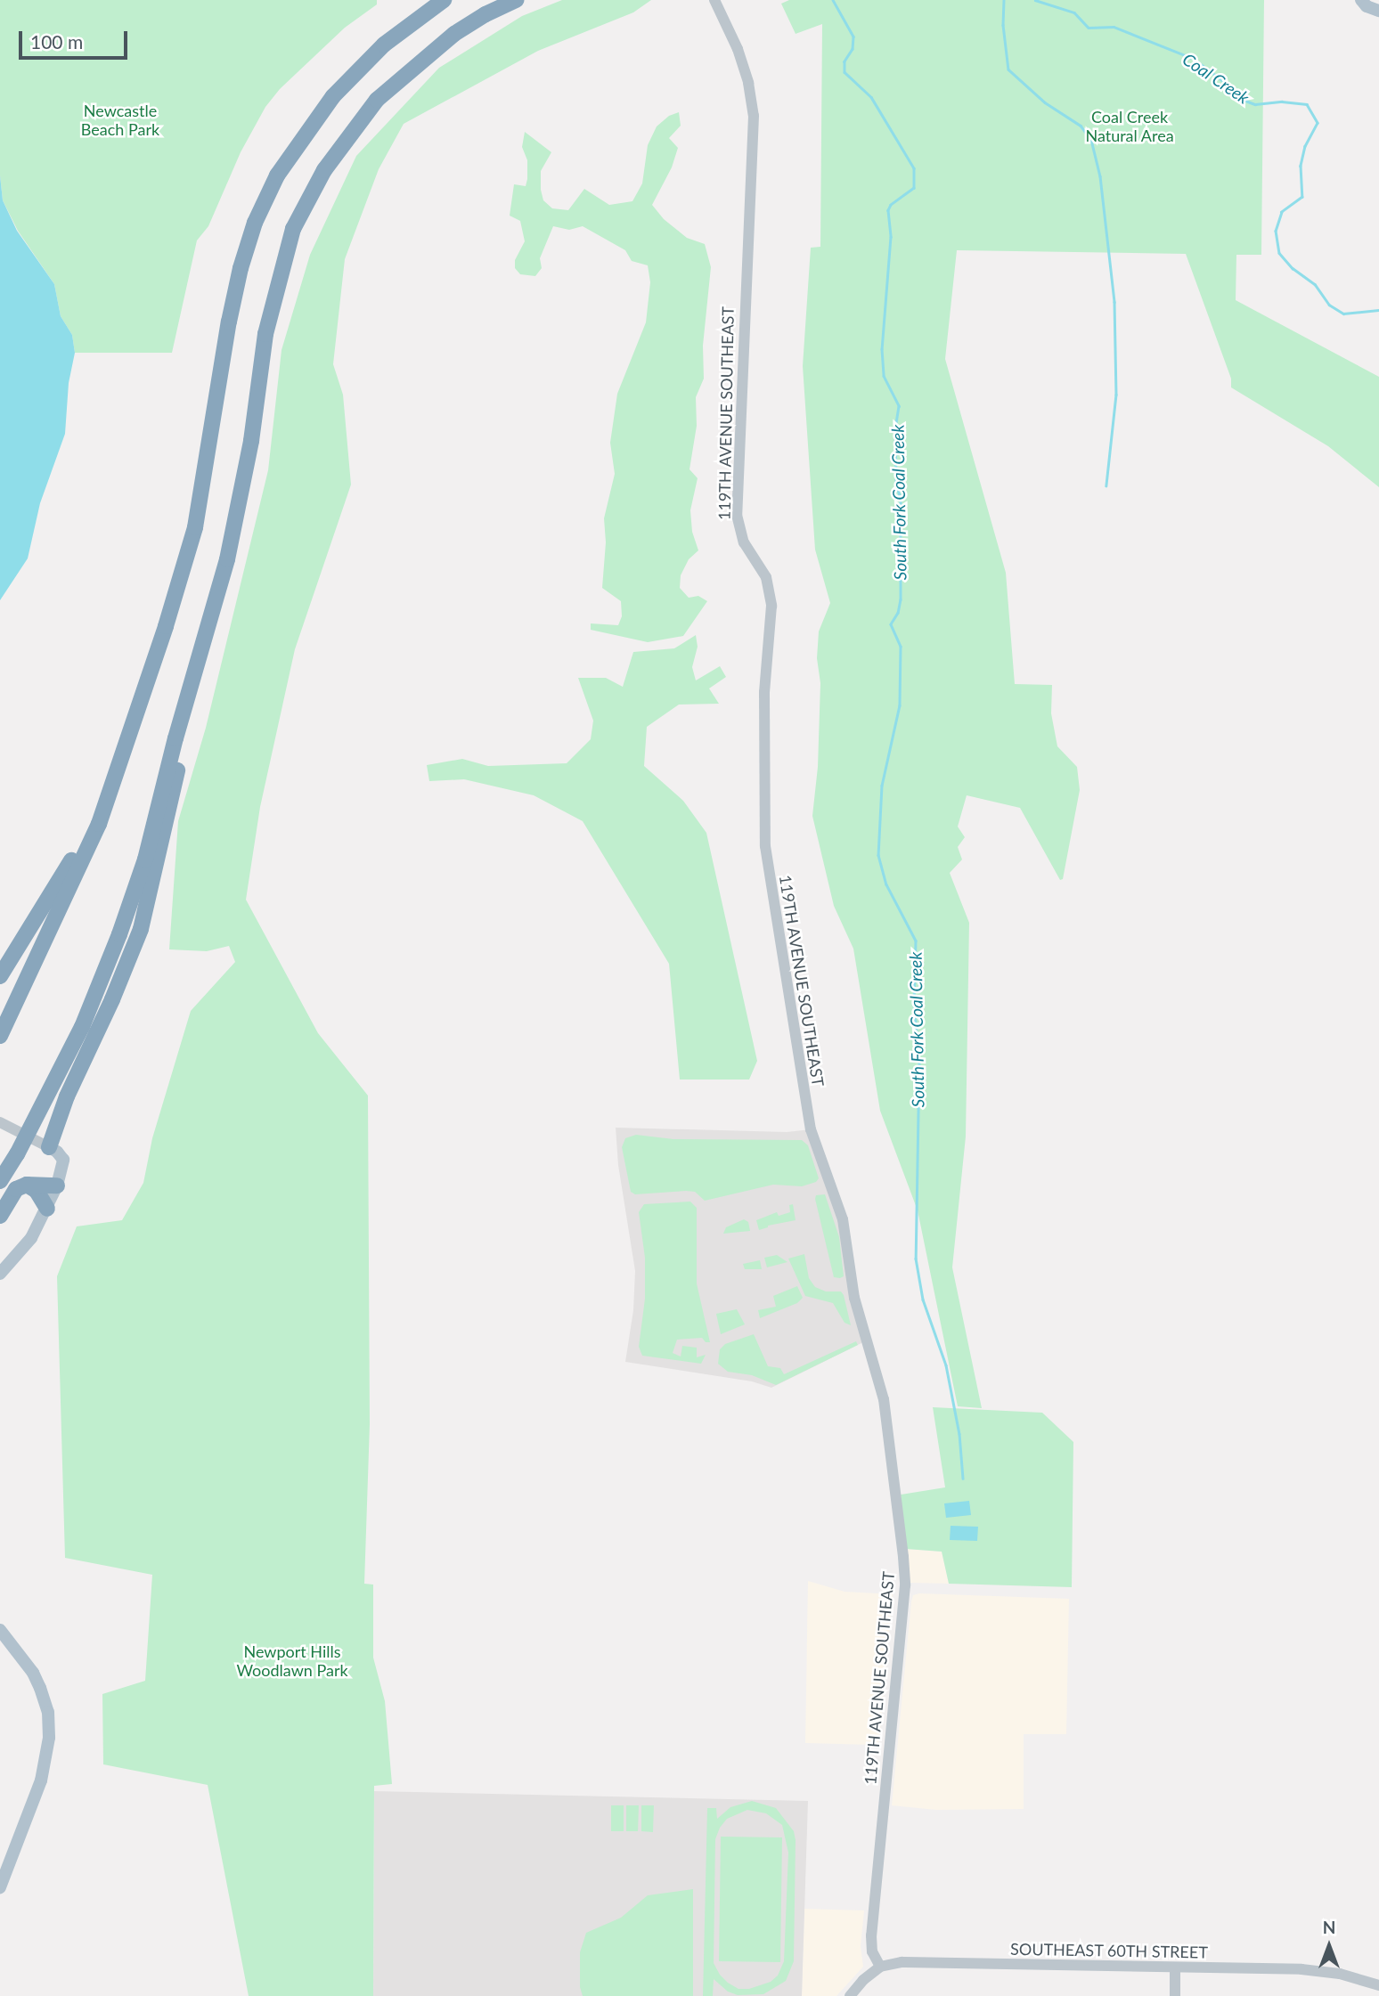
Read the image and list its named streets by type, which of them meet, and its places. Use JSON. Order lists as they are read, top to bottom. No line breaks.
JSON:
{"streets":{"street":["119TH AVENUE SOUTHEAST","SOUTHEAST 60TH STREET"]},"crossings":[["119TH AVENUE SOUTHEAST","SOUTHEAST 60TH STREET"]],"water":["Coal Creek","South Fork Coal Creek"],"parks":["Newcastle Beach Park","Coal Creek Natural Area","Newport Hills Woodlawn Park"],"scale_bar":"100 m","north":"top"}
